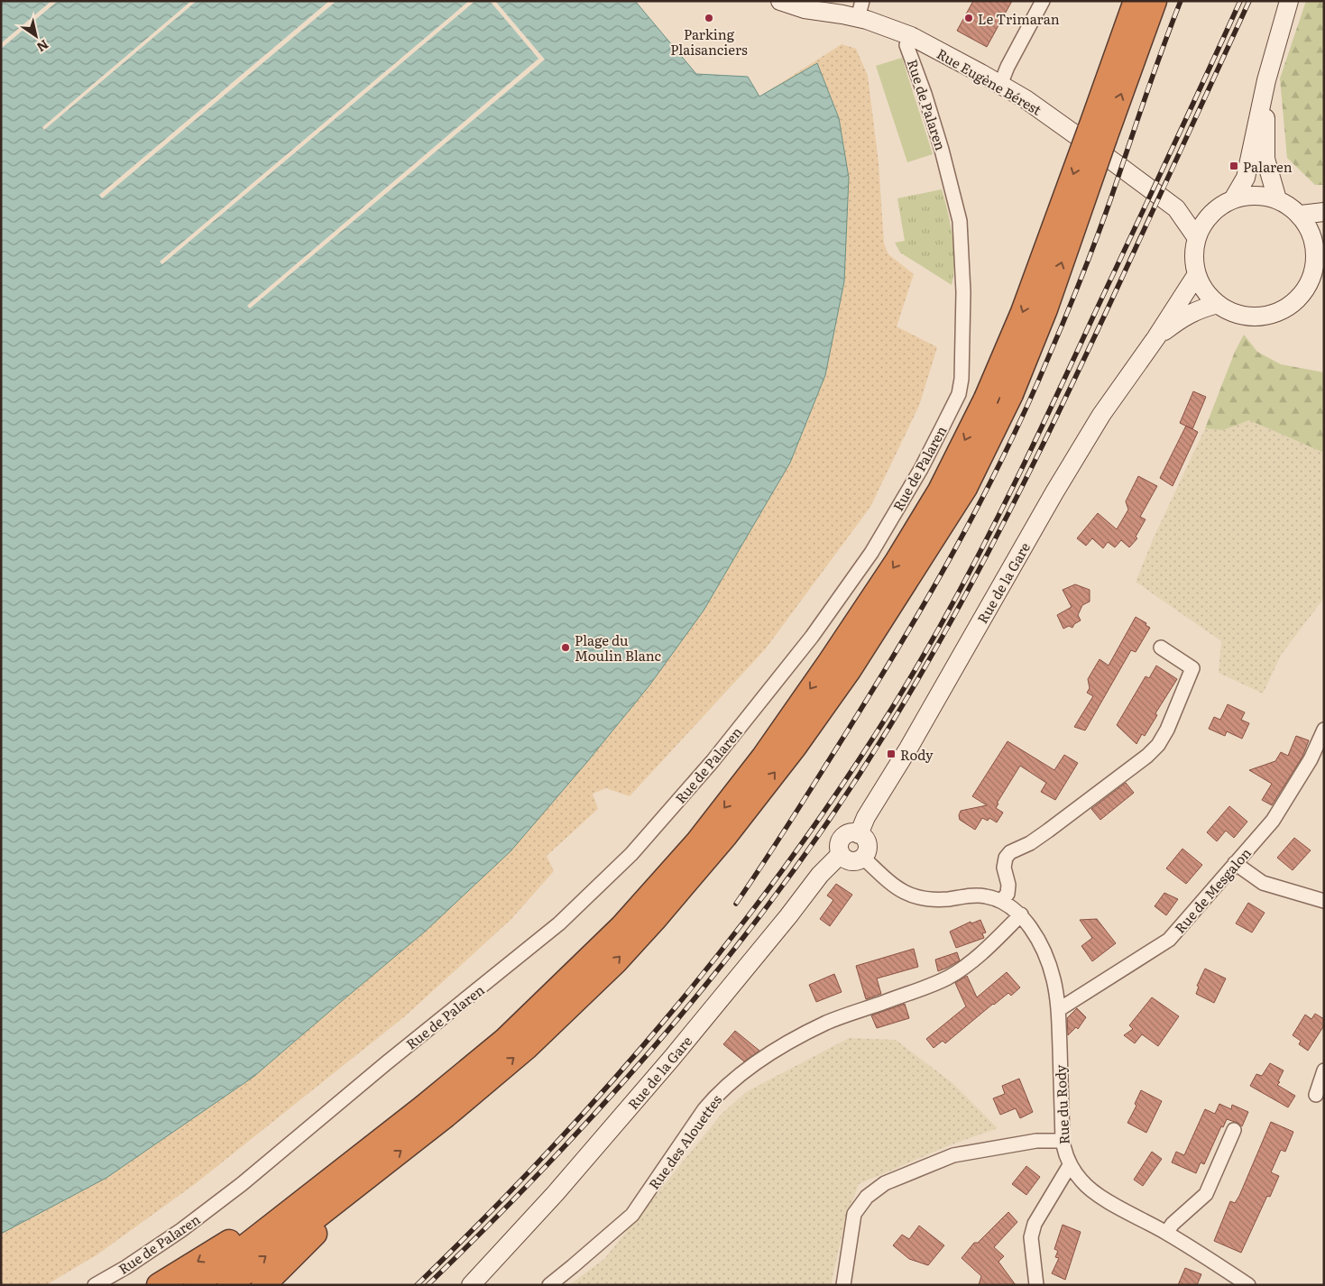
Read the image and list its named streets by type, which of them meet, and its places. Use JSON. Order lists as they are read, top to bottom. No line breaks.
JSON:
{"streets":{"main road":["Rue Eugène Bérest","Rue de la Gare"],"street":["Rue de Palaren","Rue de Mesgalon","Rue du Rody","Rue des Alouettes"]},"crossings":[["Rue Eugène Bérest","Rue de la Gare"],["Rue de la Gare","Rue du Rody"],["Rue de Mesgalon","Rue du Rody"],["Rue du Rody","Rue des Alouettes"]],"places":{"other":["Parking Plaisanciers","Le Trimaran","Plage du Moulin Blanc"],"transit":["Palaren","Rody"]},"north":"bottom right"}
